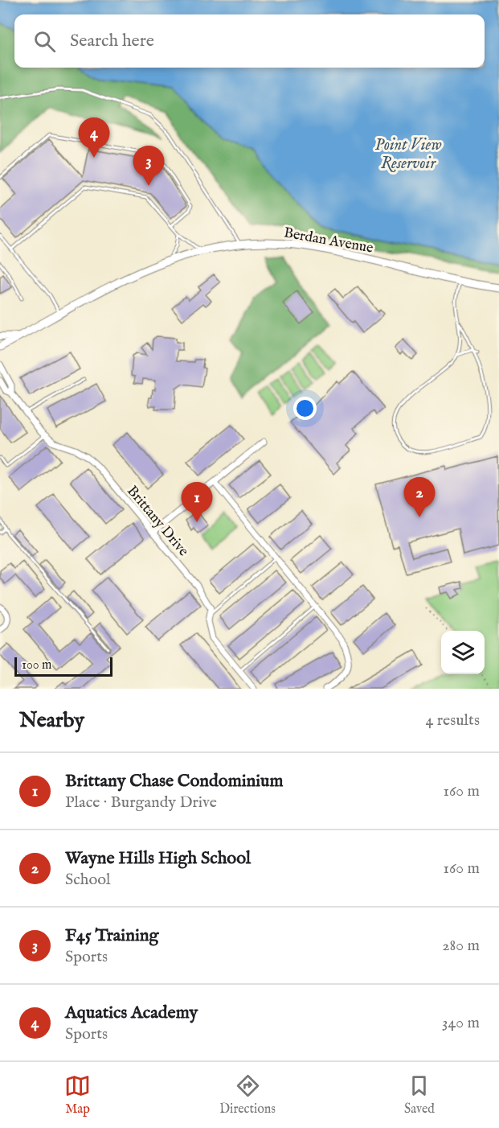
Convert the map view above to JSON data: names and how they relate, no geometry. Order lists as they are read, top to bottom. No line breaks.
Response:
{"streets":{"main road":["Berdan Avenue"],"street":["Brittany Drive"]},"water":["Point View Reservoir"],"scale_bar":"100 m","page":{"search":"Search here","pins":["4","3","2","1"],"scale":"100 m","heading":["Nearby","4 results"],"list":[{"mark":"1","name":"Brittany Chase Condominium","note":"Place · Burgandy Drive","value":"160 m"},{"mark":"2","name":"Wayne Hills High School","note":"School","value":"160 m"},{"mark":"3","name":"F45 Training","note":"Sports","value":"280 m"},{"mark":"4","name":"Aquatics Academy","note":"Sports","value":"340 m"}],"nav":["Map","Directions","Saved"]}}
